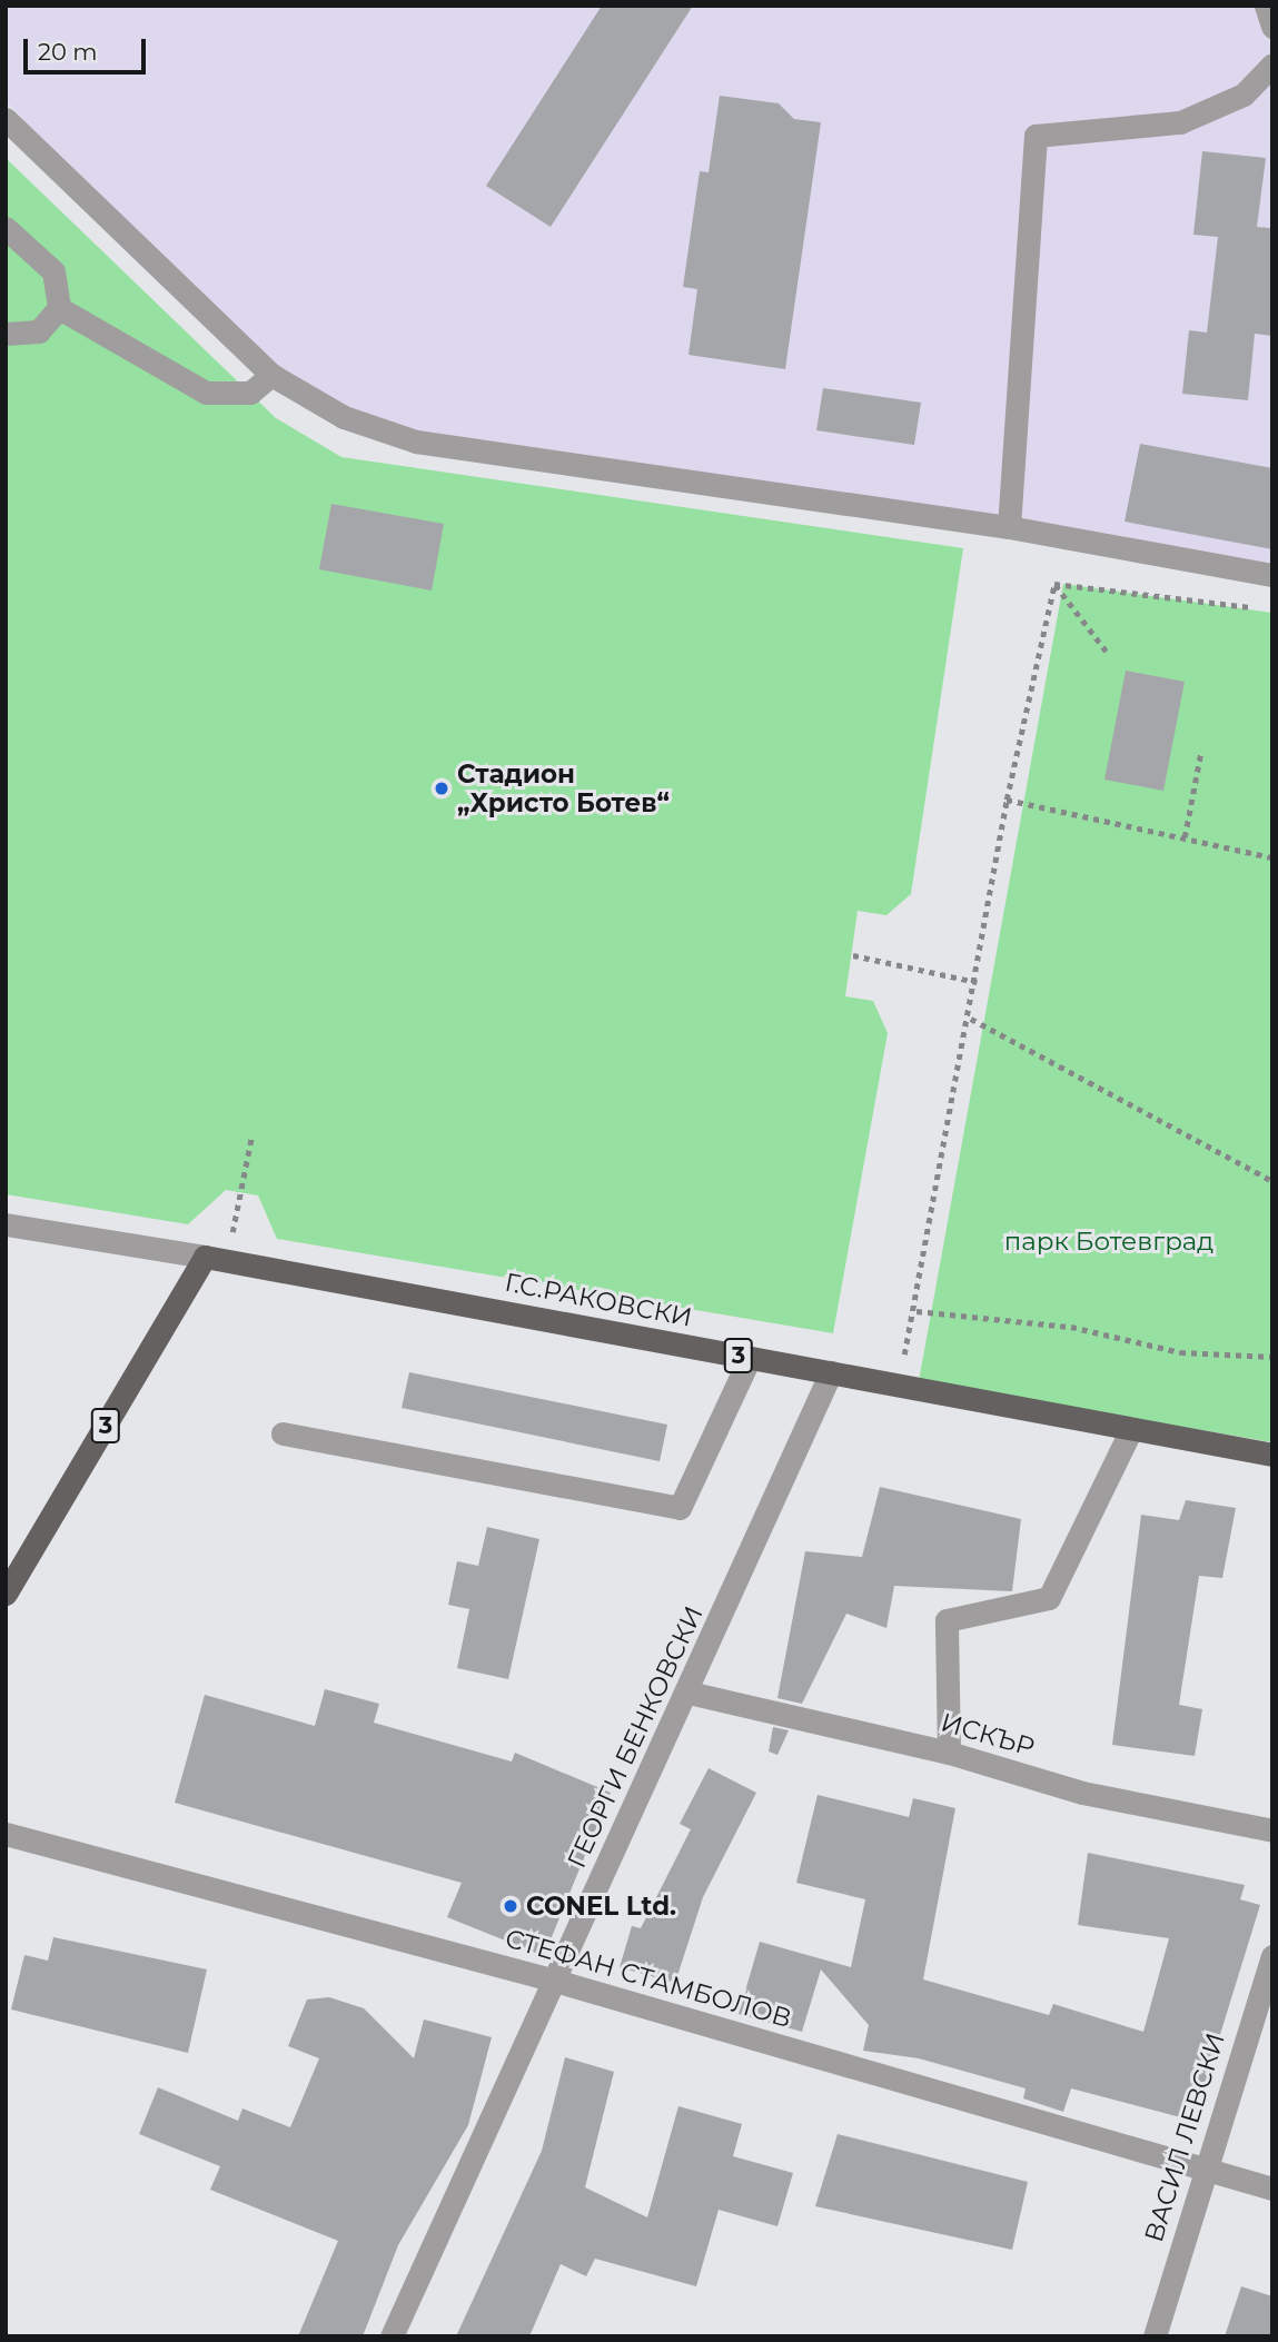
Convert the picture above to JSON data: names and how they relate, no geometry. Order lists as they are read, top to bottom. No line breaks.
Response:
{"streets":{"main road":["Г.С.РАКОВСКИ","3"],"street":["ИСКЪР","ГЕОРГИ БЕНКОВСКИ","СТЕФАН СТАМБОЛОВ","ВАСИЛ ЛЕВСКИ"]},"crossings":[["Г.С.РАКОВСКИ","3"],["Г.С.РАКОВСКИ","ГЕОРГИ БЕНКОВСКИ"],["ИСКЪР","ГЕОРГИ БЕНКОВСКИ"],["ГЕОРГИ БЕНКОВСКИ","СТЕФАН СТАМБОЛОВ"],["СТЕФАН СТАМБОЛОВ","ВАСИЛ ЛЕВСКИ"]],"parks":["парк Ботевград"],"places":["Стадион „Христо Ботев“","CONEL Ltd."],"scale_bar":"20 m"}
